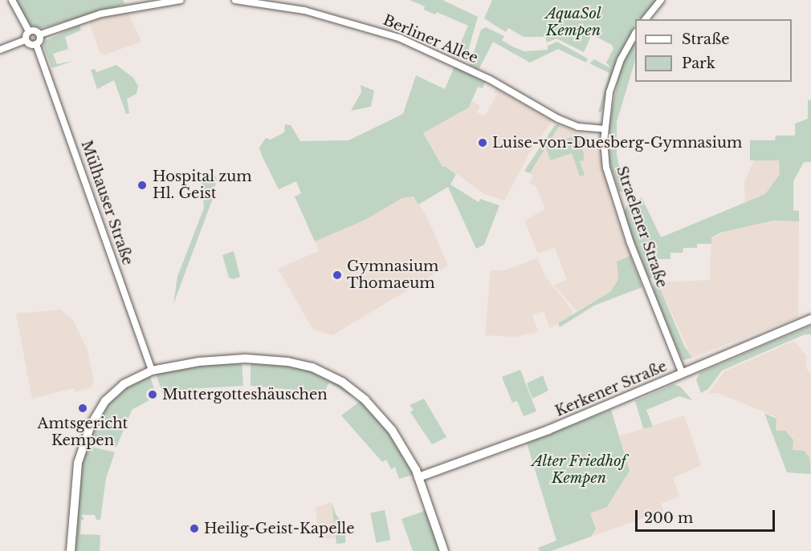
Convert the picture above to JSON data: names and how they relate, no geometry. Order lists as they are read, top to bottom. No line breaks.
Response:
{"streets":{"main road":["Kerkener Straße"],"street":["Berliner Allee","Mülhauser Straße","Straelener Straße"]},"crossings":[["Berliner Allee","Straelener Straße"],["Straelener Straße","Kerkener Straße"]],"parks":["AquaSol Kempen","Alter Friedhof Kempen"],"places":["Luise-von-Duesberg-Gymnasium","Hospital zum Hl. Geist","Gymnasium Thomaeum","Muttergotteshäuschen","Amtsgericht Kempen","Heilig-Geist-Kapelle"],"legend":["Straße","Park"],"scale_bar":"200 m"}
